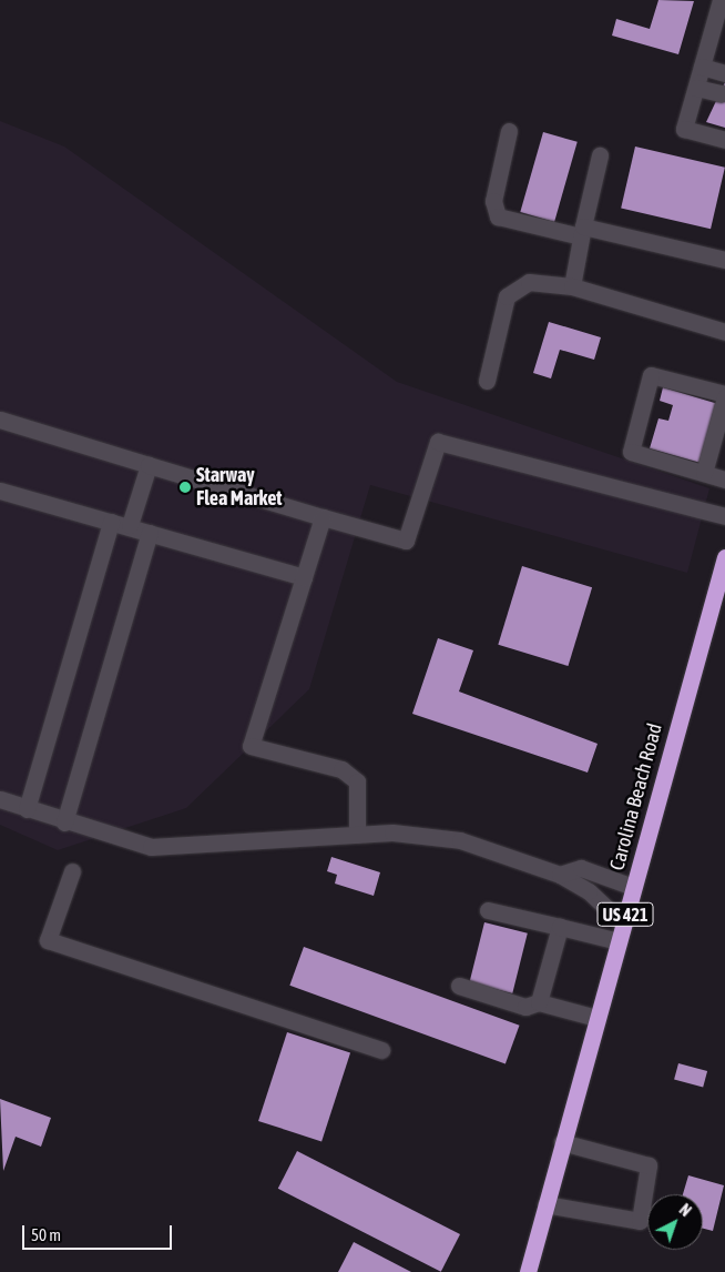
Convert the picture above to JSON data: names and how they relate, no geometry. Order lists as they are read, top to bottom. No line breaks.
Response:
{"streets":{"highway":["Carolina Beach Road","US 421"]},"places":["Starway Flea Market"],"scale_bar":"50 m","north":"top right"}
